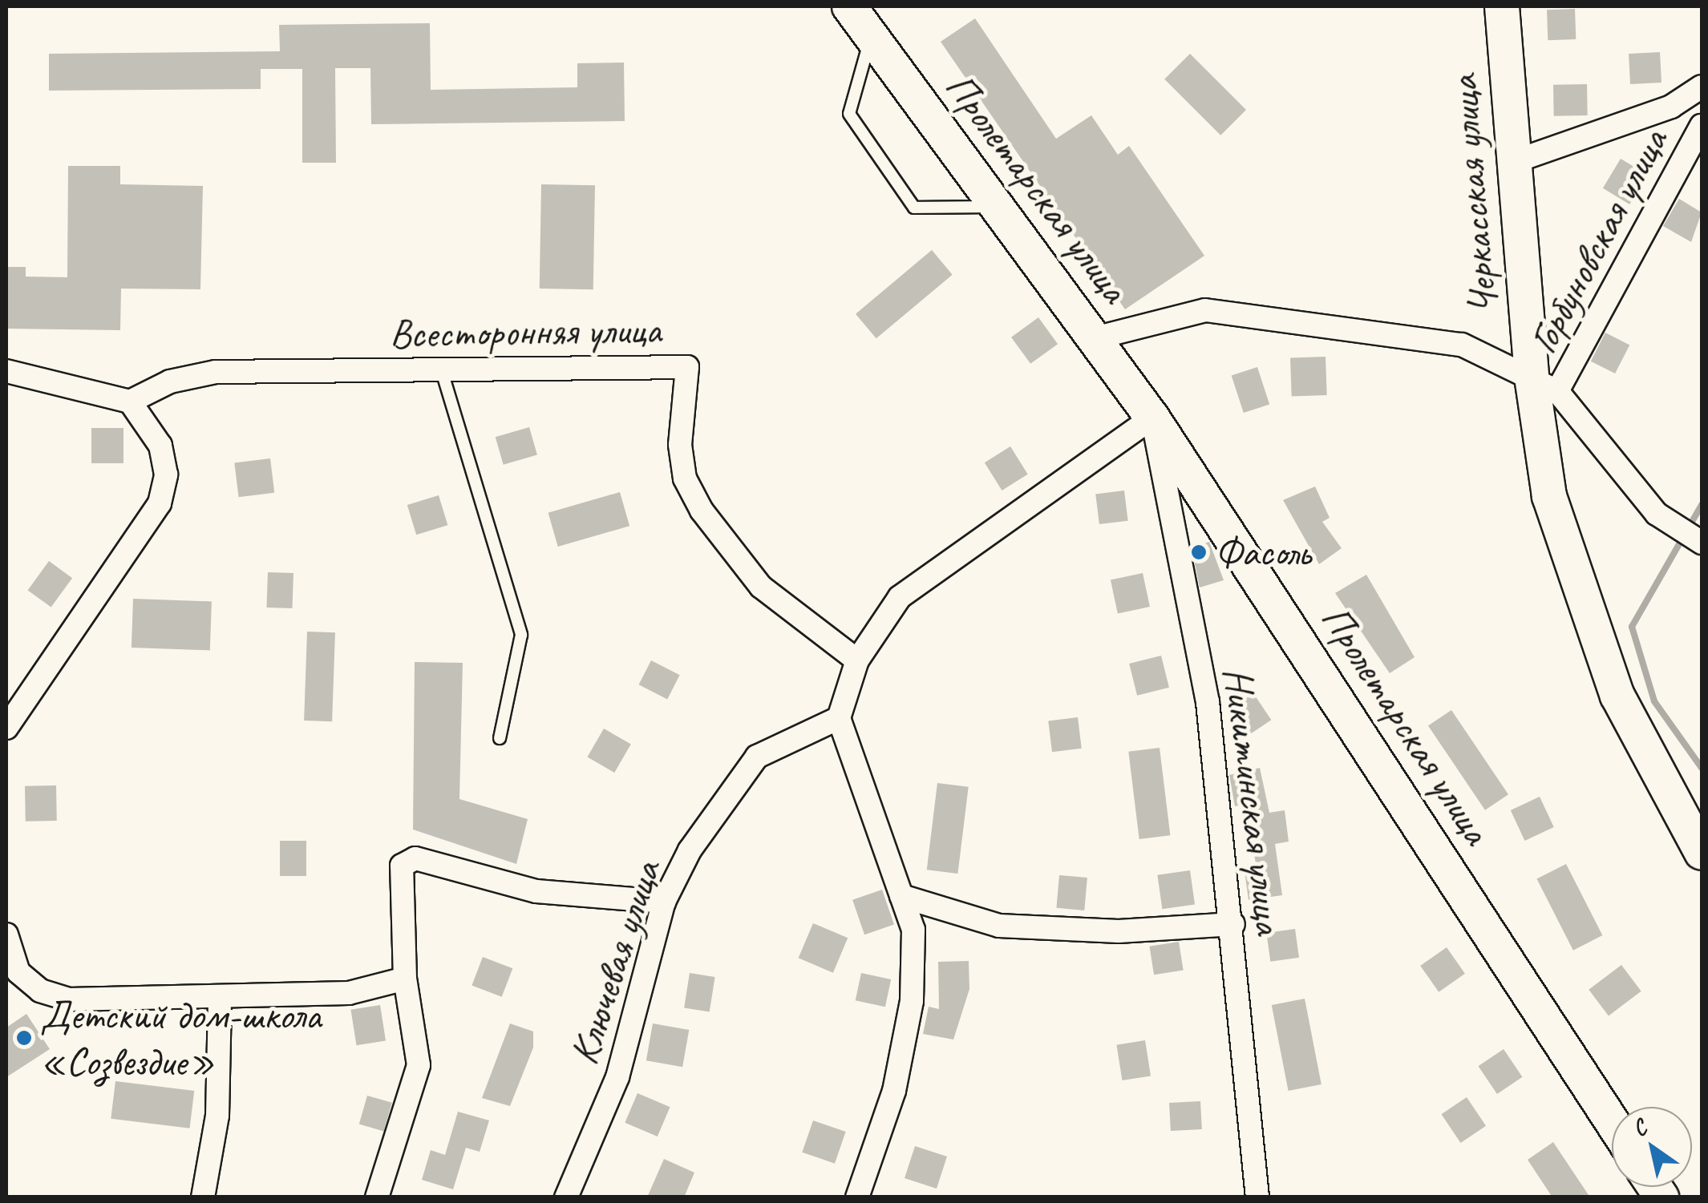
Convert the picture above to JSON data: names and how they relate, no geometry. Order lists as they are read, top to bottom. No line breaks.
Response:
{"streets":{"main road":["Пролетарская улица","Черкасская улица"],"street":["Горбуновская улица","Всесторонняя улица","Никитинская улица","Ключевая улица"]},"crossings":[["Пролетарская улица","Никитинская улица"],["Черкасская улица","Горбуновская улица"]],"places":["Фасоль","Детский дом-школа «Созвездие»"],"north":"top left"}
